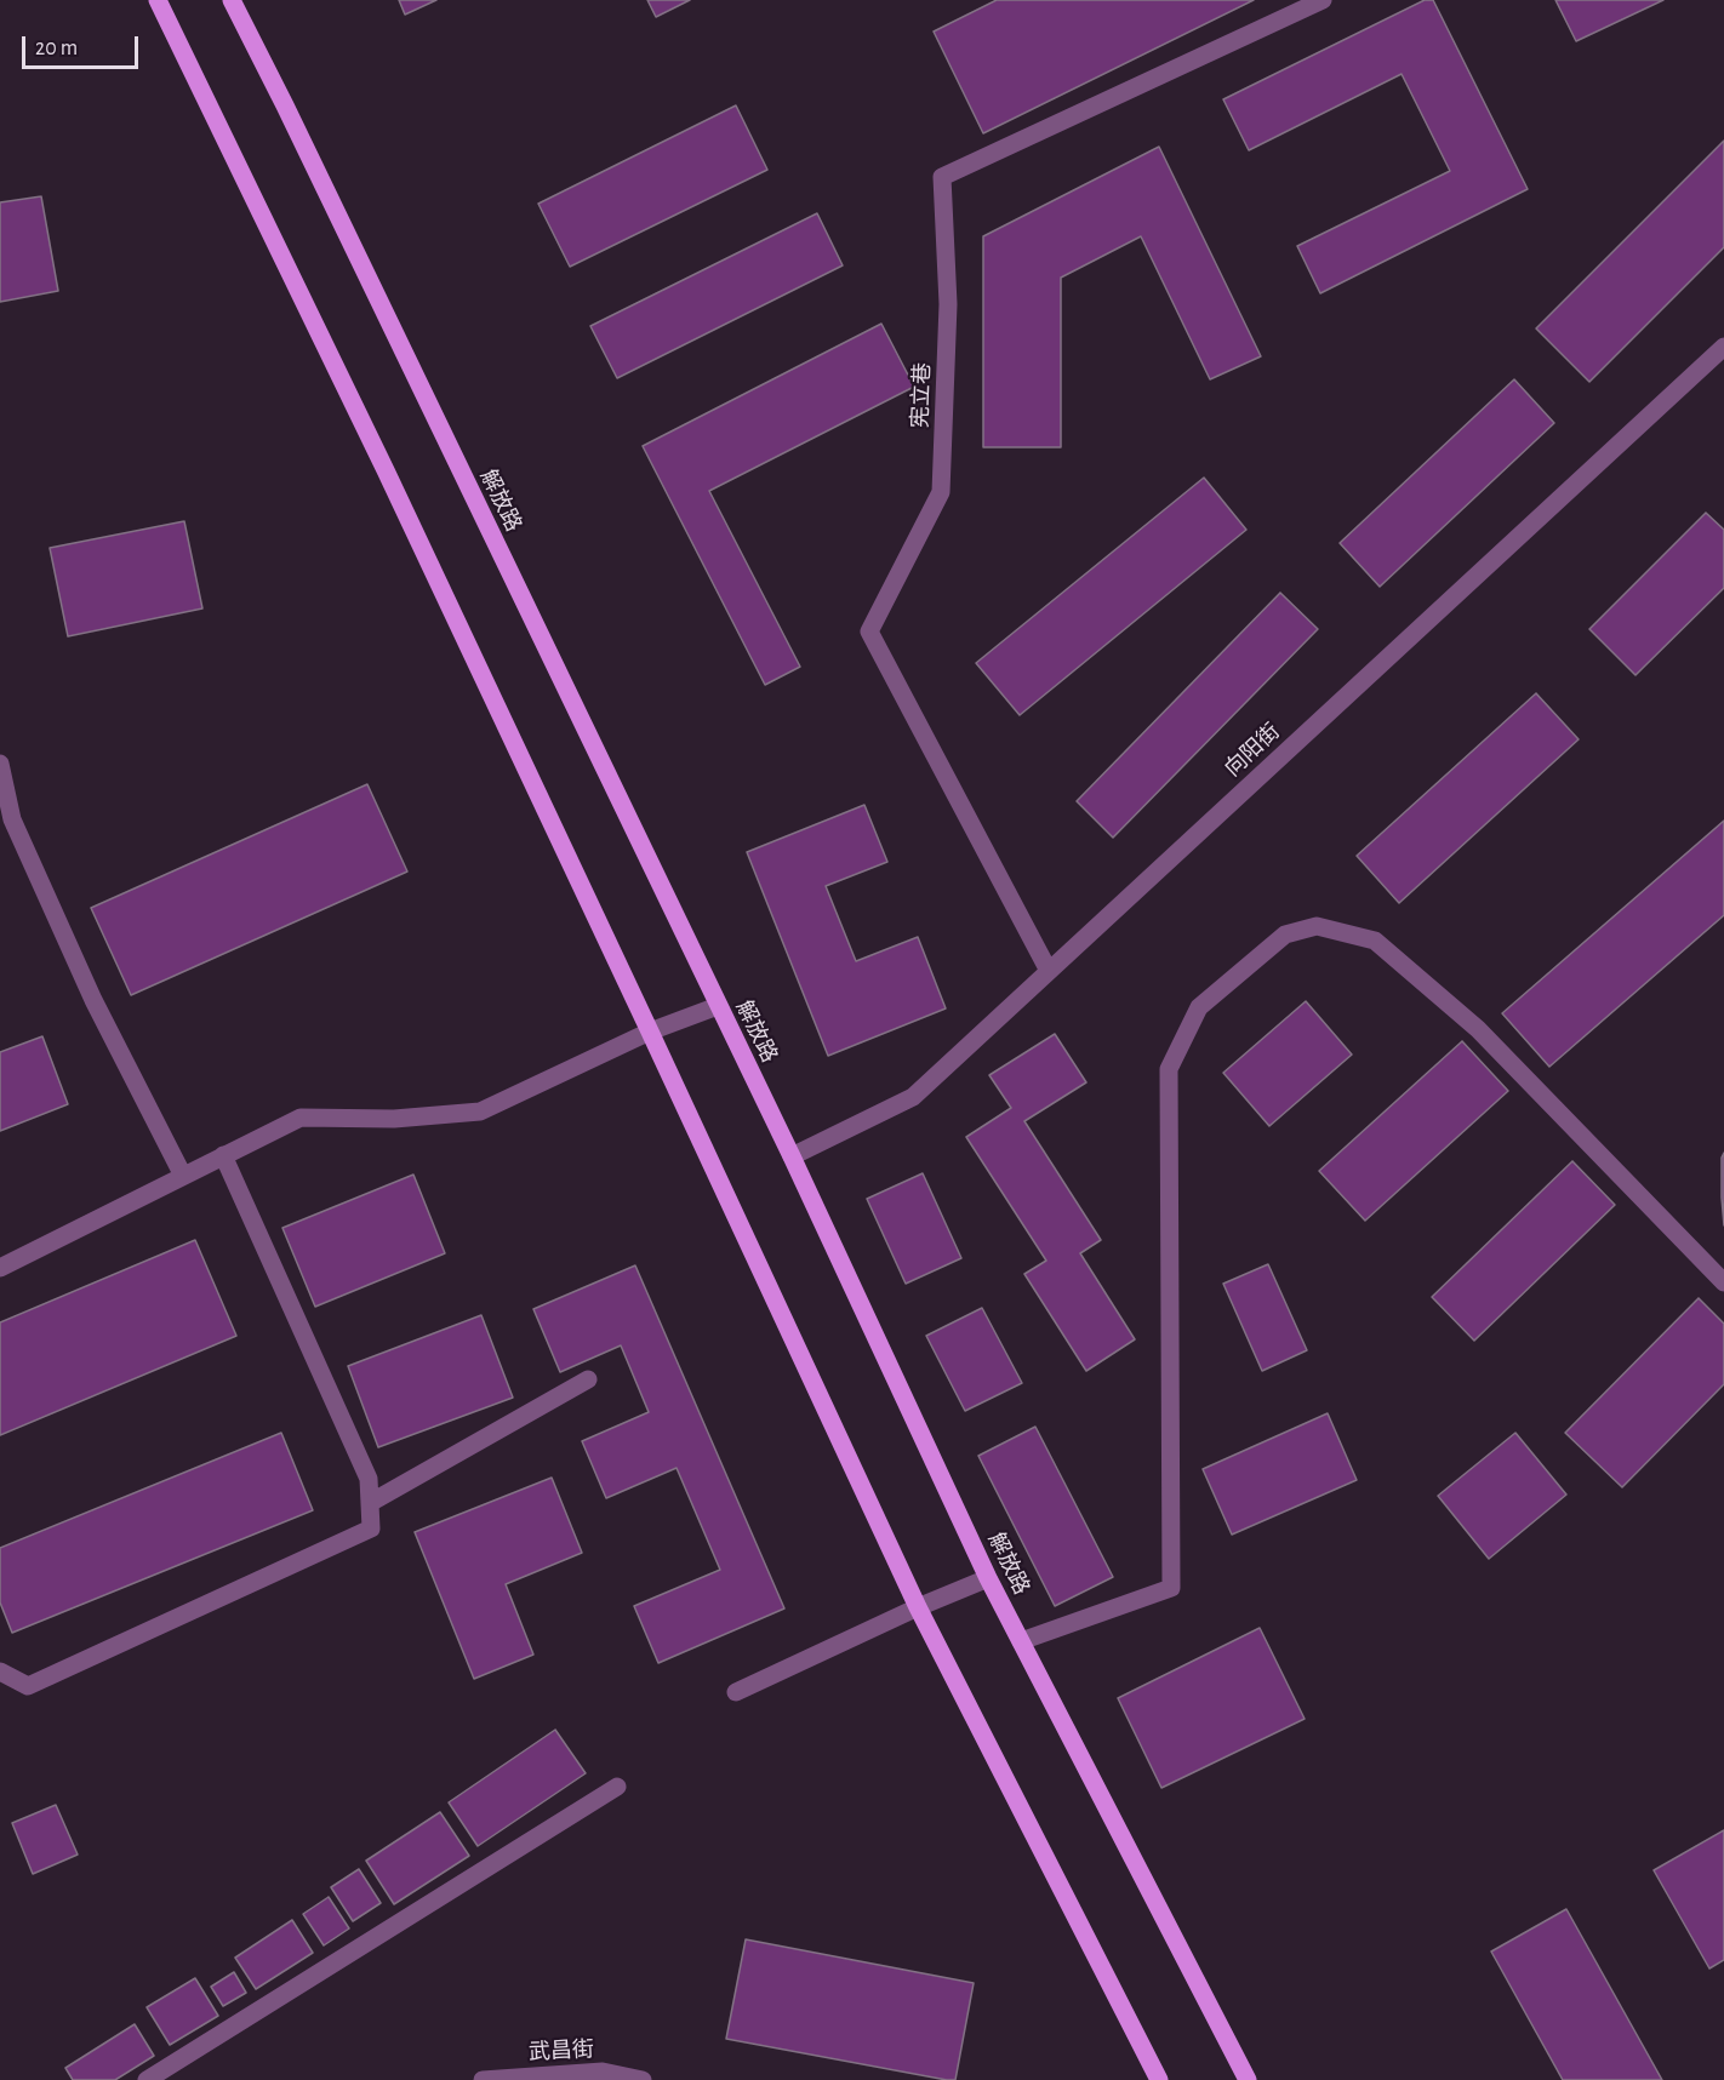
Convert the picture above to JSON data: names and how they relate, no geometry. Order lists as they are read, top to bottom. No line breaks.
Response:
{"streets":{"main road":["解放路"],"street":["宪立巷","向阳街","武昌街"]},"crossings":[["宪立巷","向阳街"],["解放路","向阳街"]],"scale_bar":"20 m"}
